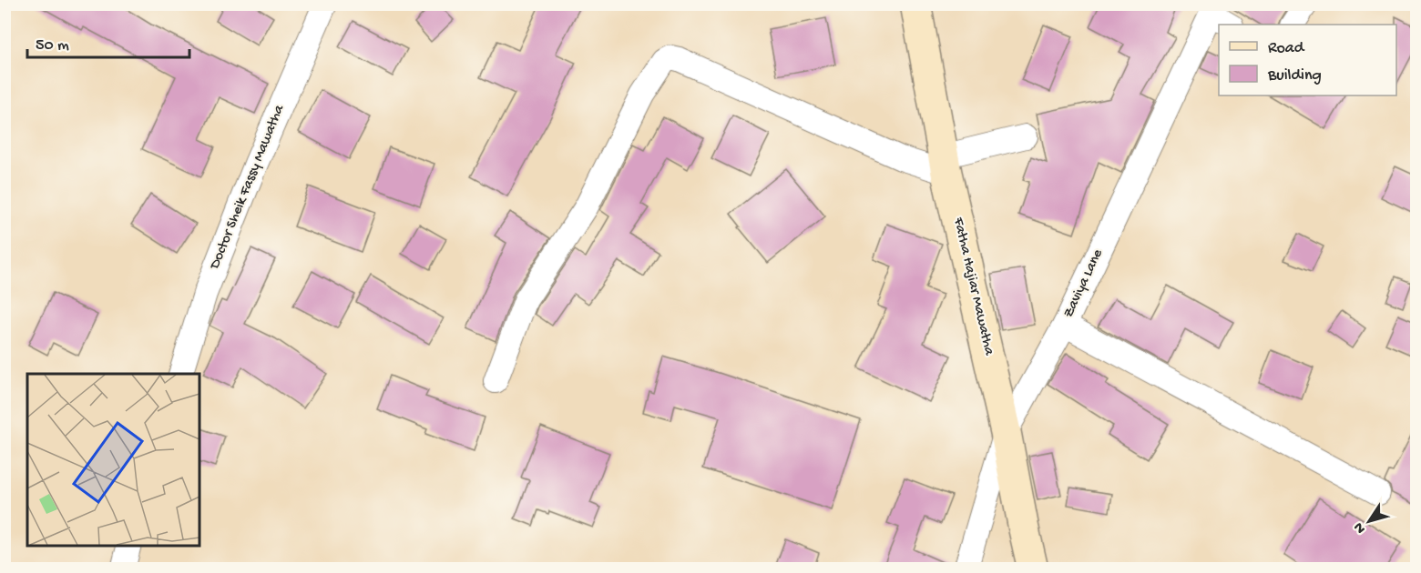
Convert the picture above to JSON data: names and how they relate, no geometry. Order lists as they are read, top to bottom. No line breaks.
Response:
{"streets":{"street":["Doctor Sheik Fassy Mawatha","Zaviya Lane","Fatha Hajiar Mawatha"]},"crossings":[["Zaviya Lane","Fatha Hajiar Mawatha"]],"legend":["Road","Building"],"scale_bar":"50 m","north":"bottom left"}
